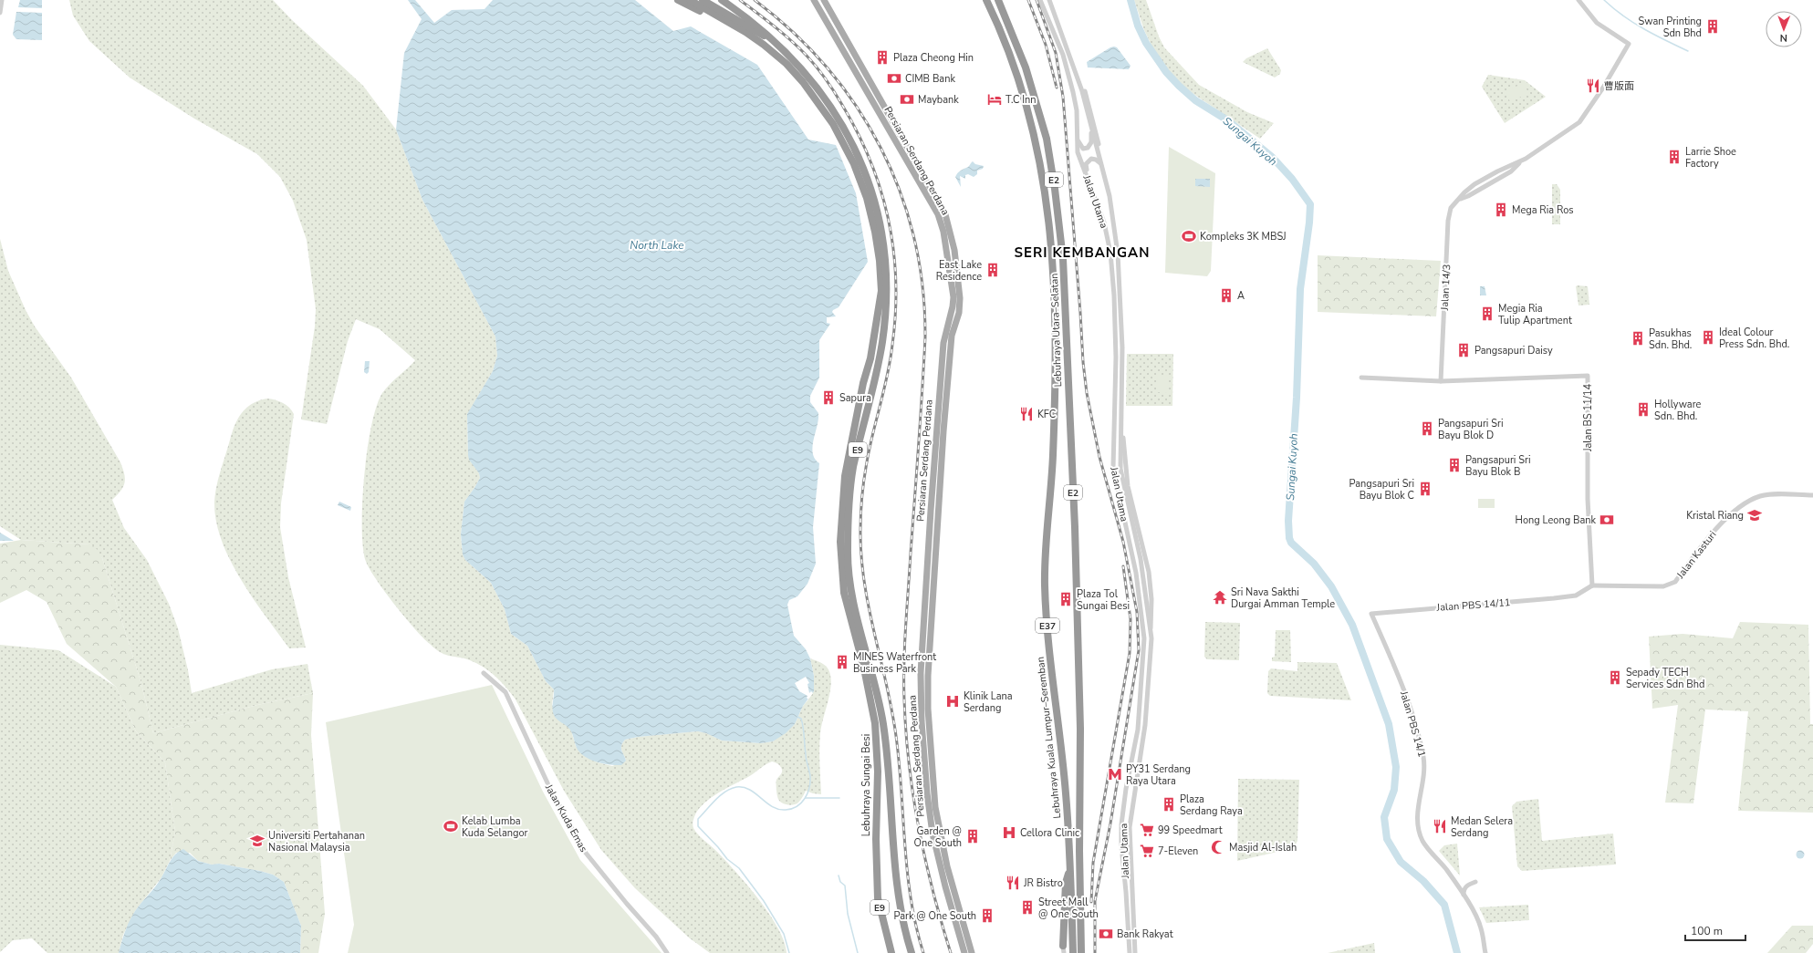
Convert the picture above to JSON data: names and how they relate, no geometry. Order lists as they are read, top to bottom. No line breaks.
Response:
{"streets":{"highway":["E2","Lebuhraya Utara–Selatan","E9","E37","Lebuhraya Kuala Lumpur–Seremban","Lebuhraya Sungai Besi"],"main road":["Persiaran Serdang Perdana"],"street":["Jalan Utama","Jalan 14/3","Jalan BS 11/14","Jalan Kasturi","Jalan PBS 14/11","Jalan PBS 14/1","Jalan Kuda Emas"]},"crossings":[["Jalan 14/3","Jalan BS 11/14"],["Lebuhraya Utara–Selatan","Lebuhraya Kuala Lumpur–Seremban"],["Jalan BS 11/14","Jalan Kasturi"],["Jalan BS 11/14","Jalan PBS 14/11"],["Jalan Kasturi","Jalan PBS 14/11"],["Jalan PBS 14/11","Jalan PBS 14/1"]],"districts":["SERI KEMBANGAN"],"water":["Sungai Kuyoh","North Lake"],"places":{"building":["Swan Printing Sdn Bhd","Plaza Cheong Hin","Larrie Shoe Factory","Mega Ria Ros","East Lake Residence","A","Megia Ria Tulip Apartment","Ideal Colour Press Sdn. Bhd.","Pasukhas Sdn. Bhd.","Pangsapuri Daisy","Sapura","Hollyware Sdn. Bhd.","Pangsapuri Sri Bayu Blok D","Pangsapuri Sri Bayu Blok B","Pangsapuri Sri Bayu Blok C","Plaza Tol Sungai Besi","MINES Waterfront Business Park","Sepady TECH Services Sdn Bhd","Plaza Serdang Raya","Garden @ One South","Street Mall @ One South","Park @ One South"],"bank":["CIMB Bank","Maybank","Hong Leong Bank","Bank Rakyat"],"restaurant":["曹版面","KFC","Medan Selera Serdang","JR Bistro"],"hotel":["T.C Inn"],"sports":["Kompleks 3K MBSJ","Kelab Lumba Kuda Selangor"],"school or university":["Kristal Riang","Universiti Pertahanan Nasional Malaysia"],"temple":["Sri Nava Sakthi Durgai Amman Temple"],"hospital":["Klinik Lana Serdang","Cellora Clinic"],"metro station":["PY31 Serdang Raya Utara"],"supermarket":["99 Speedmart","7-Eleven"],"mosque":["Masjid Al-Islah"]},"scale_bar":"100 m","north":"bottom"}
